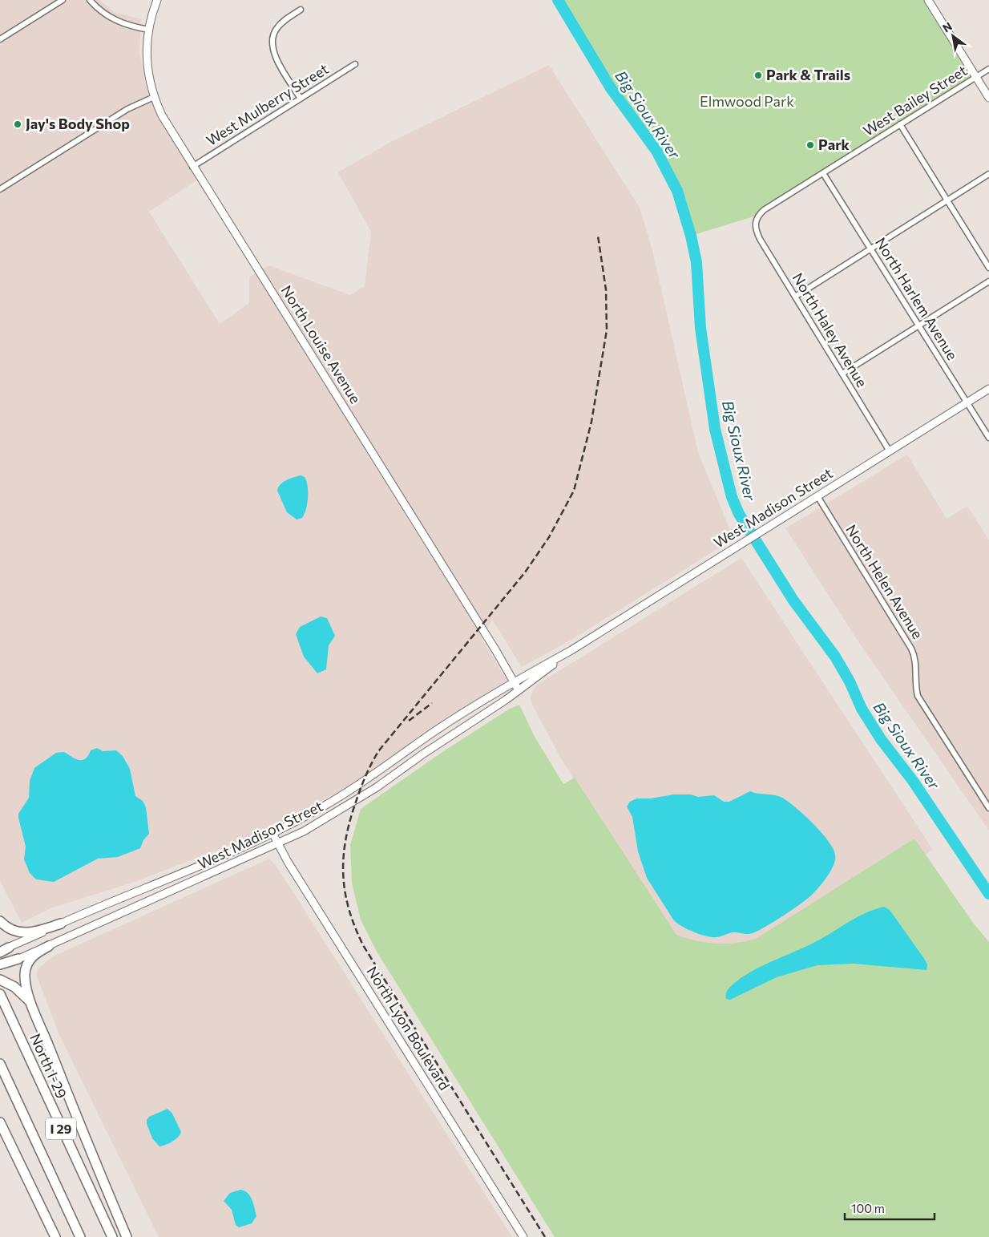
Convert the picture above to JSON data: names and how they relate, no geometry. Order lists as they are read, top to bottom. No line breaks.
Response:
{"streets":{"highway":["North I-29","I 29"],"main road":["North Louise Avenue","West Madison Street","North Lyon Boulevard"],"street":["West Bailey Street","West Mulberry Street","North Harlem Avenue","North Haley Avenue","North Helen Avenue"]},"crossings":[["West Bailey Street","North Harlem Avenue"],["West Bailey Street","North Haley Avenue"],["West Mulberry Street","North Louise Avenue"],["North Harlem Avenue","West Madison Street"],["North Haley Avenue","West Madison Street"],["North Louise Avenue","West Madison Street"],["West Madison Street","North Helen Avenue"],["West Madison Street","North Lyon Boulevard"]],"water":["Big Sioux River"],"parks":["Elmwood Park"],"places":["Park & Trails","Jay's Body Shop","Park"],"scale_bar":"100 m","north":"top left"}
